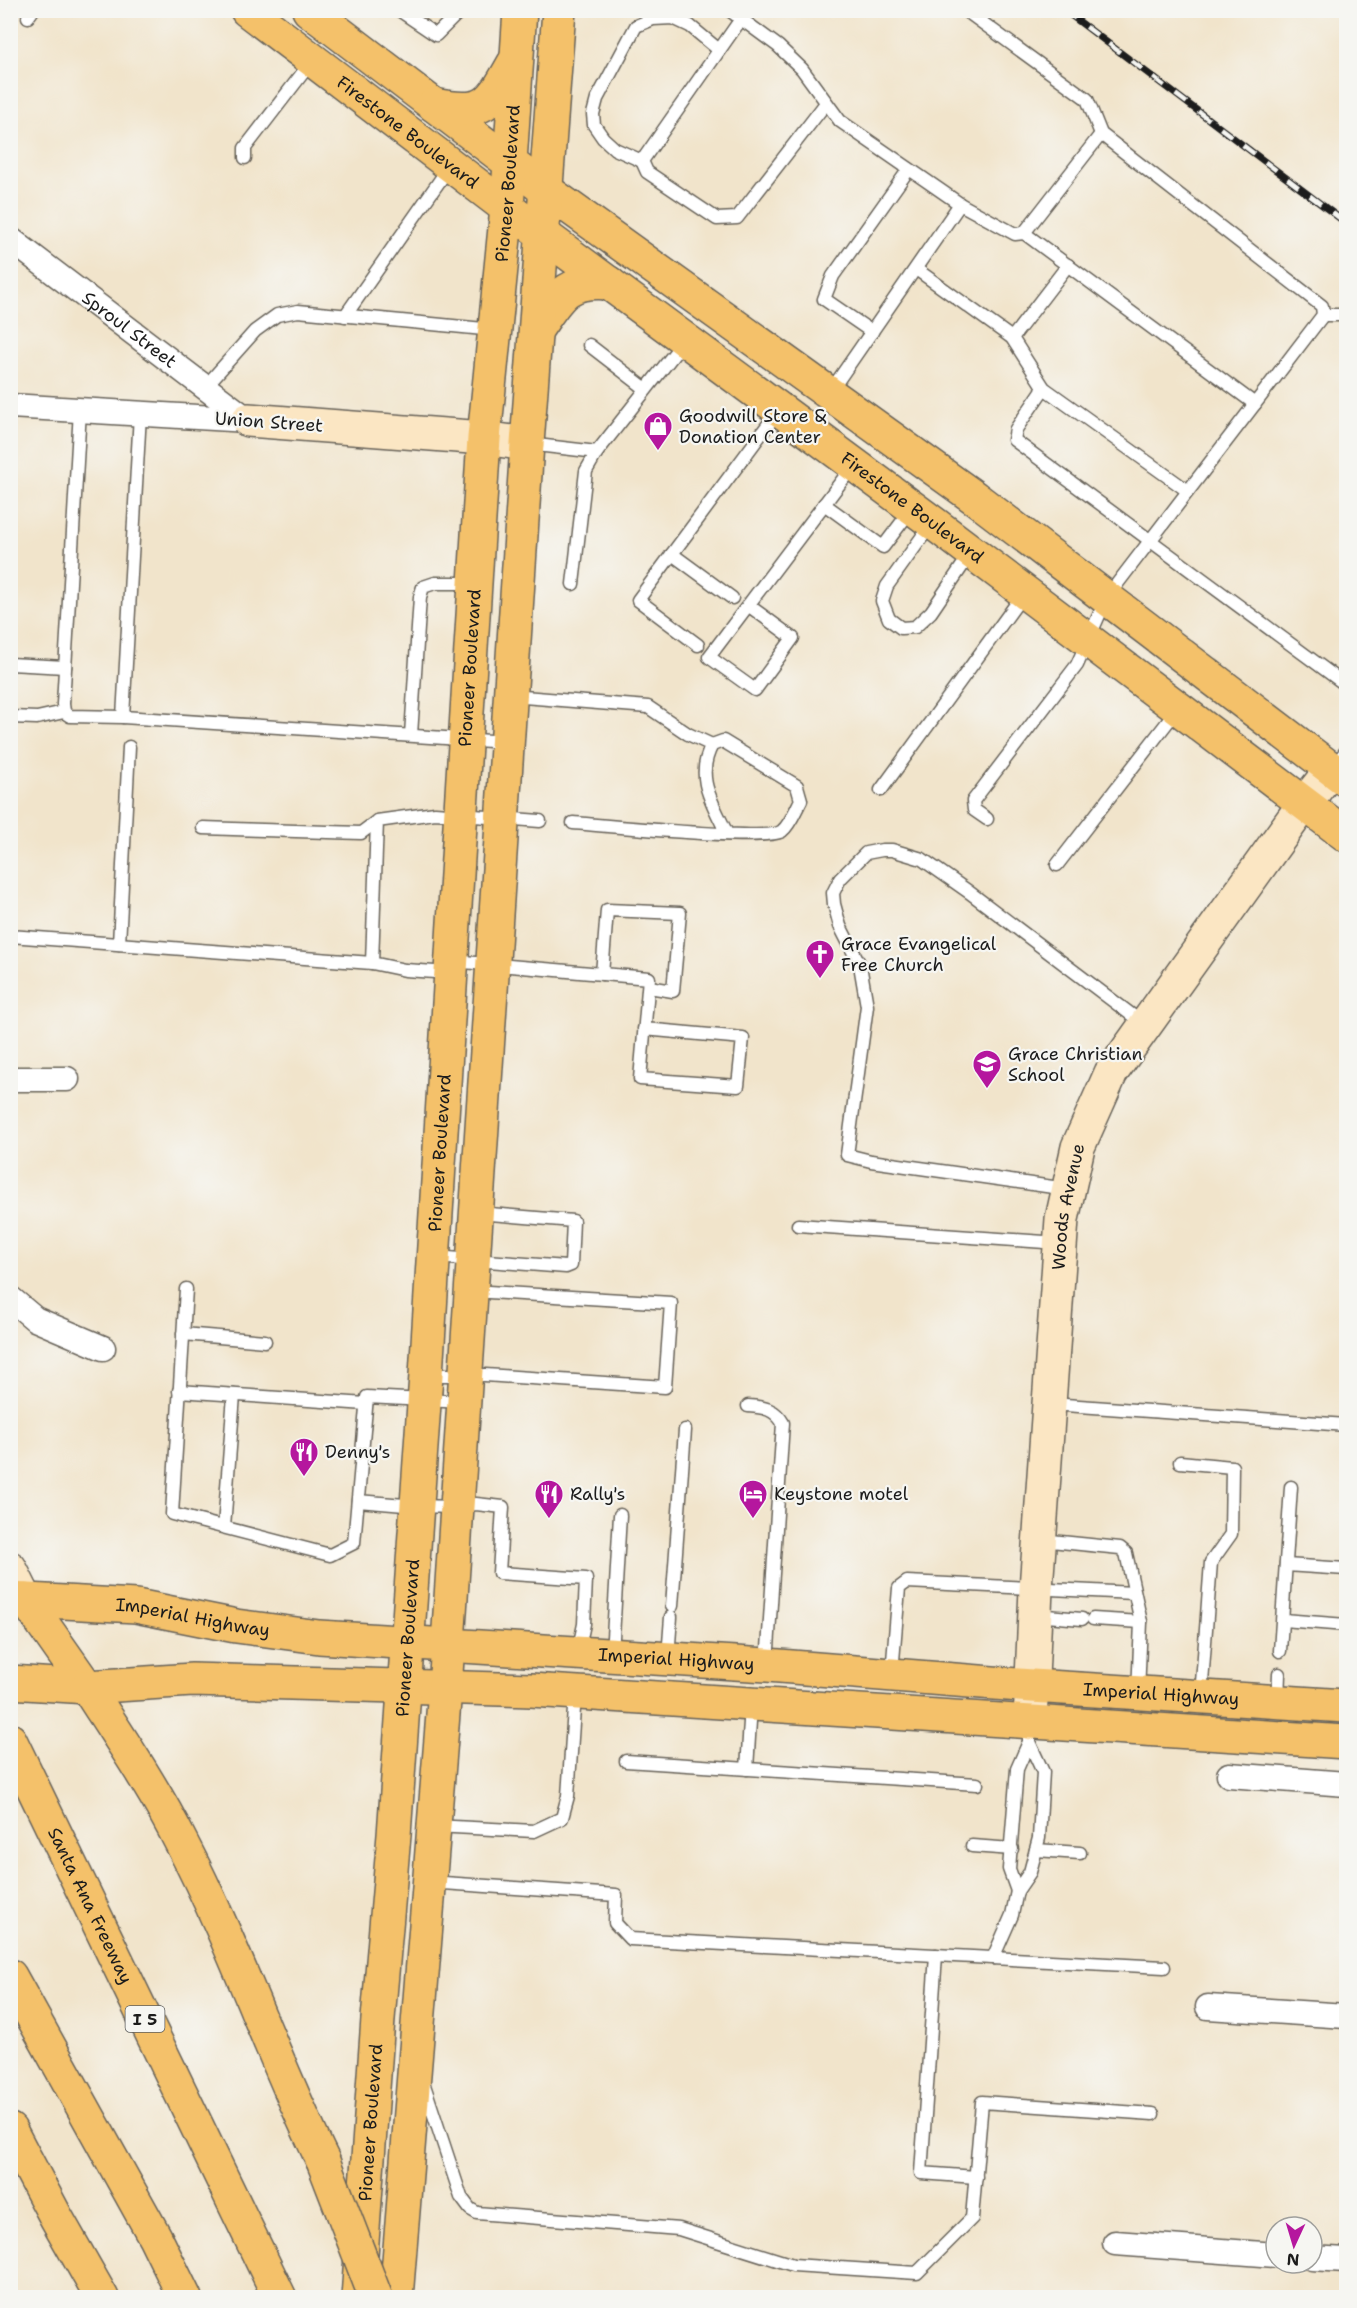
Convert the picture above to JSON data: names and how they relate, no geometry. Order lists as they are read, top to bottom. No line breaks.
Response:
{"streets":{"main road":["Firestone Boulevard","Pioneer Boulevard","Imperial Highway","Santa Ana Freeway","I 5"],"street":["Sproul Street","Union Street","Woods Avenue"]},"crossings":[["Firestone Boulevard","Pioneer Boulevard"],["Firestone Boulevard","Woods Avenue"],["Pioneer Boulevard","Union Street"],["Pioneer Boulevard","Imperial Highway"],["Sproul Street","Union Street"],["Woods Avenue","Imperial Highway"]],"places":{"shop":["Goodwill Store & Donation Center"],"church":["Grace Evangelical Free Church"],"school or university":["Grace Christian School"],"restaurant":["Denny's","Rally's"],"hotel":["Keystone motel"]},"north":"bottom"}
